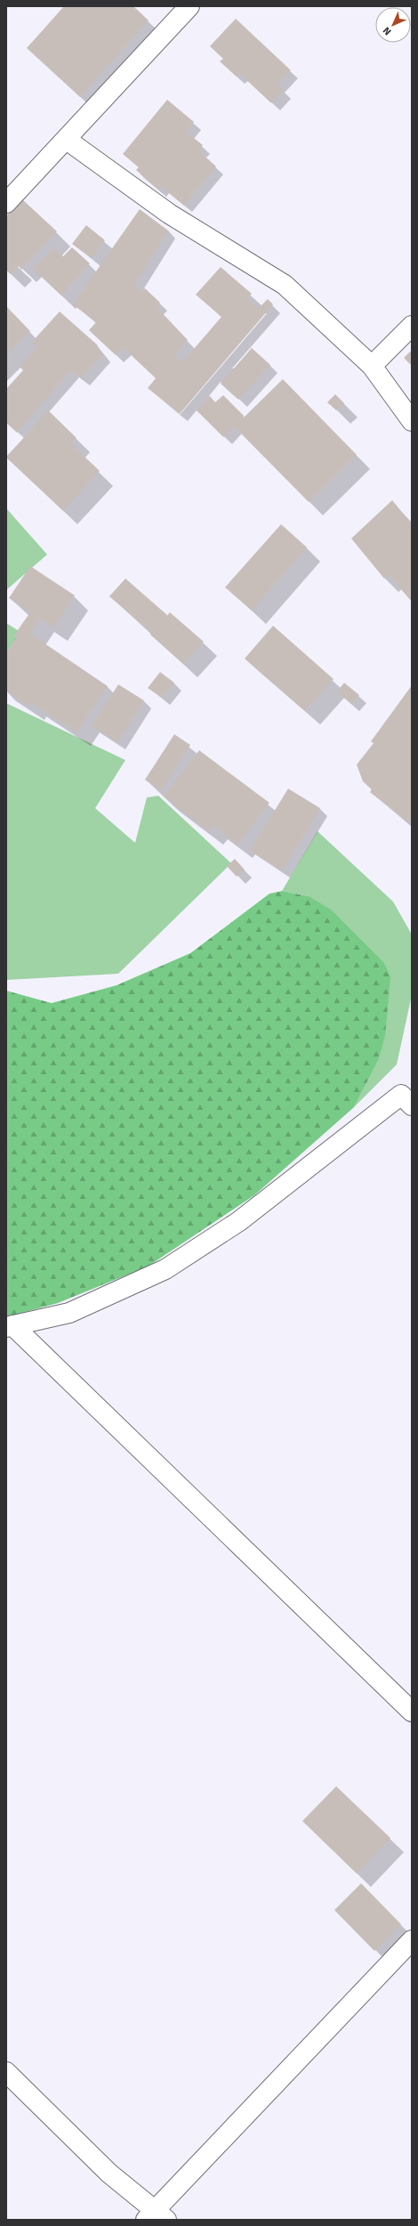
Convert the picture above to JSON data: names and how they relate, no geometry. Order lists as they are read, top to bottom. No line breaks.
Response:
{"north":"bottom left"}
